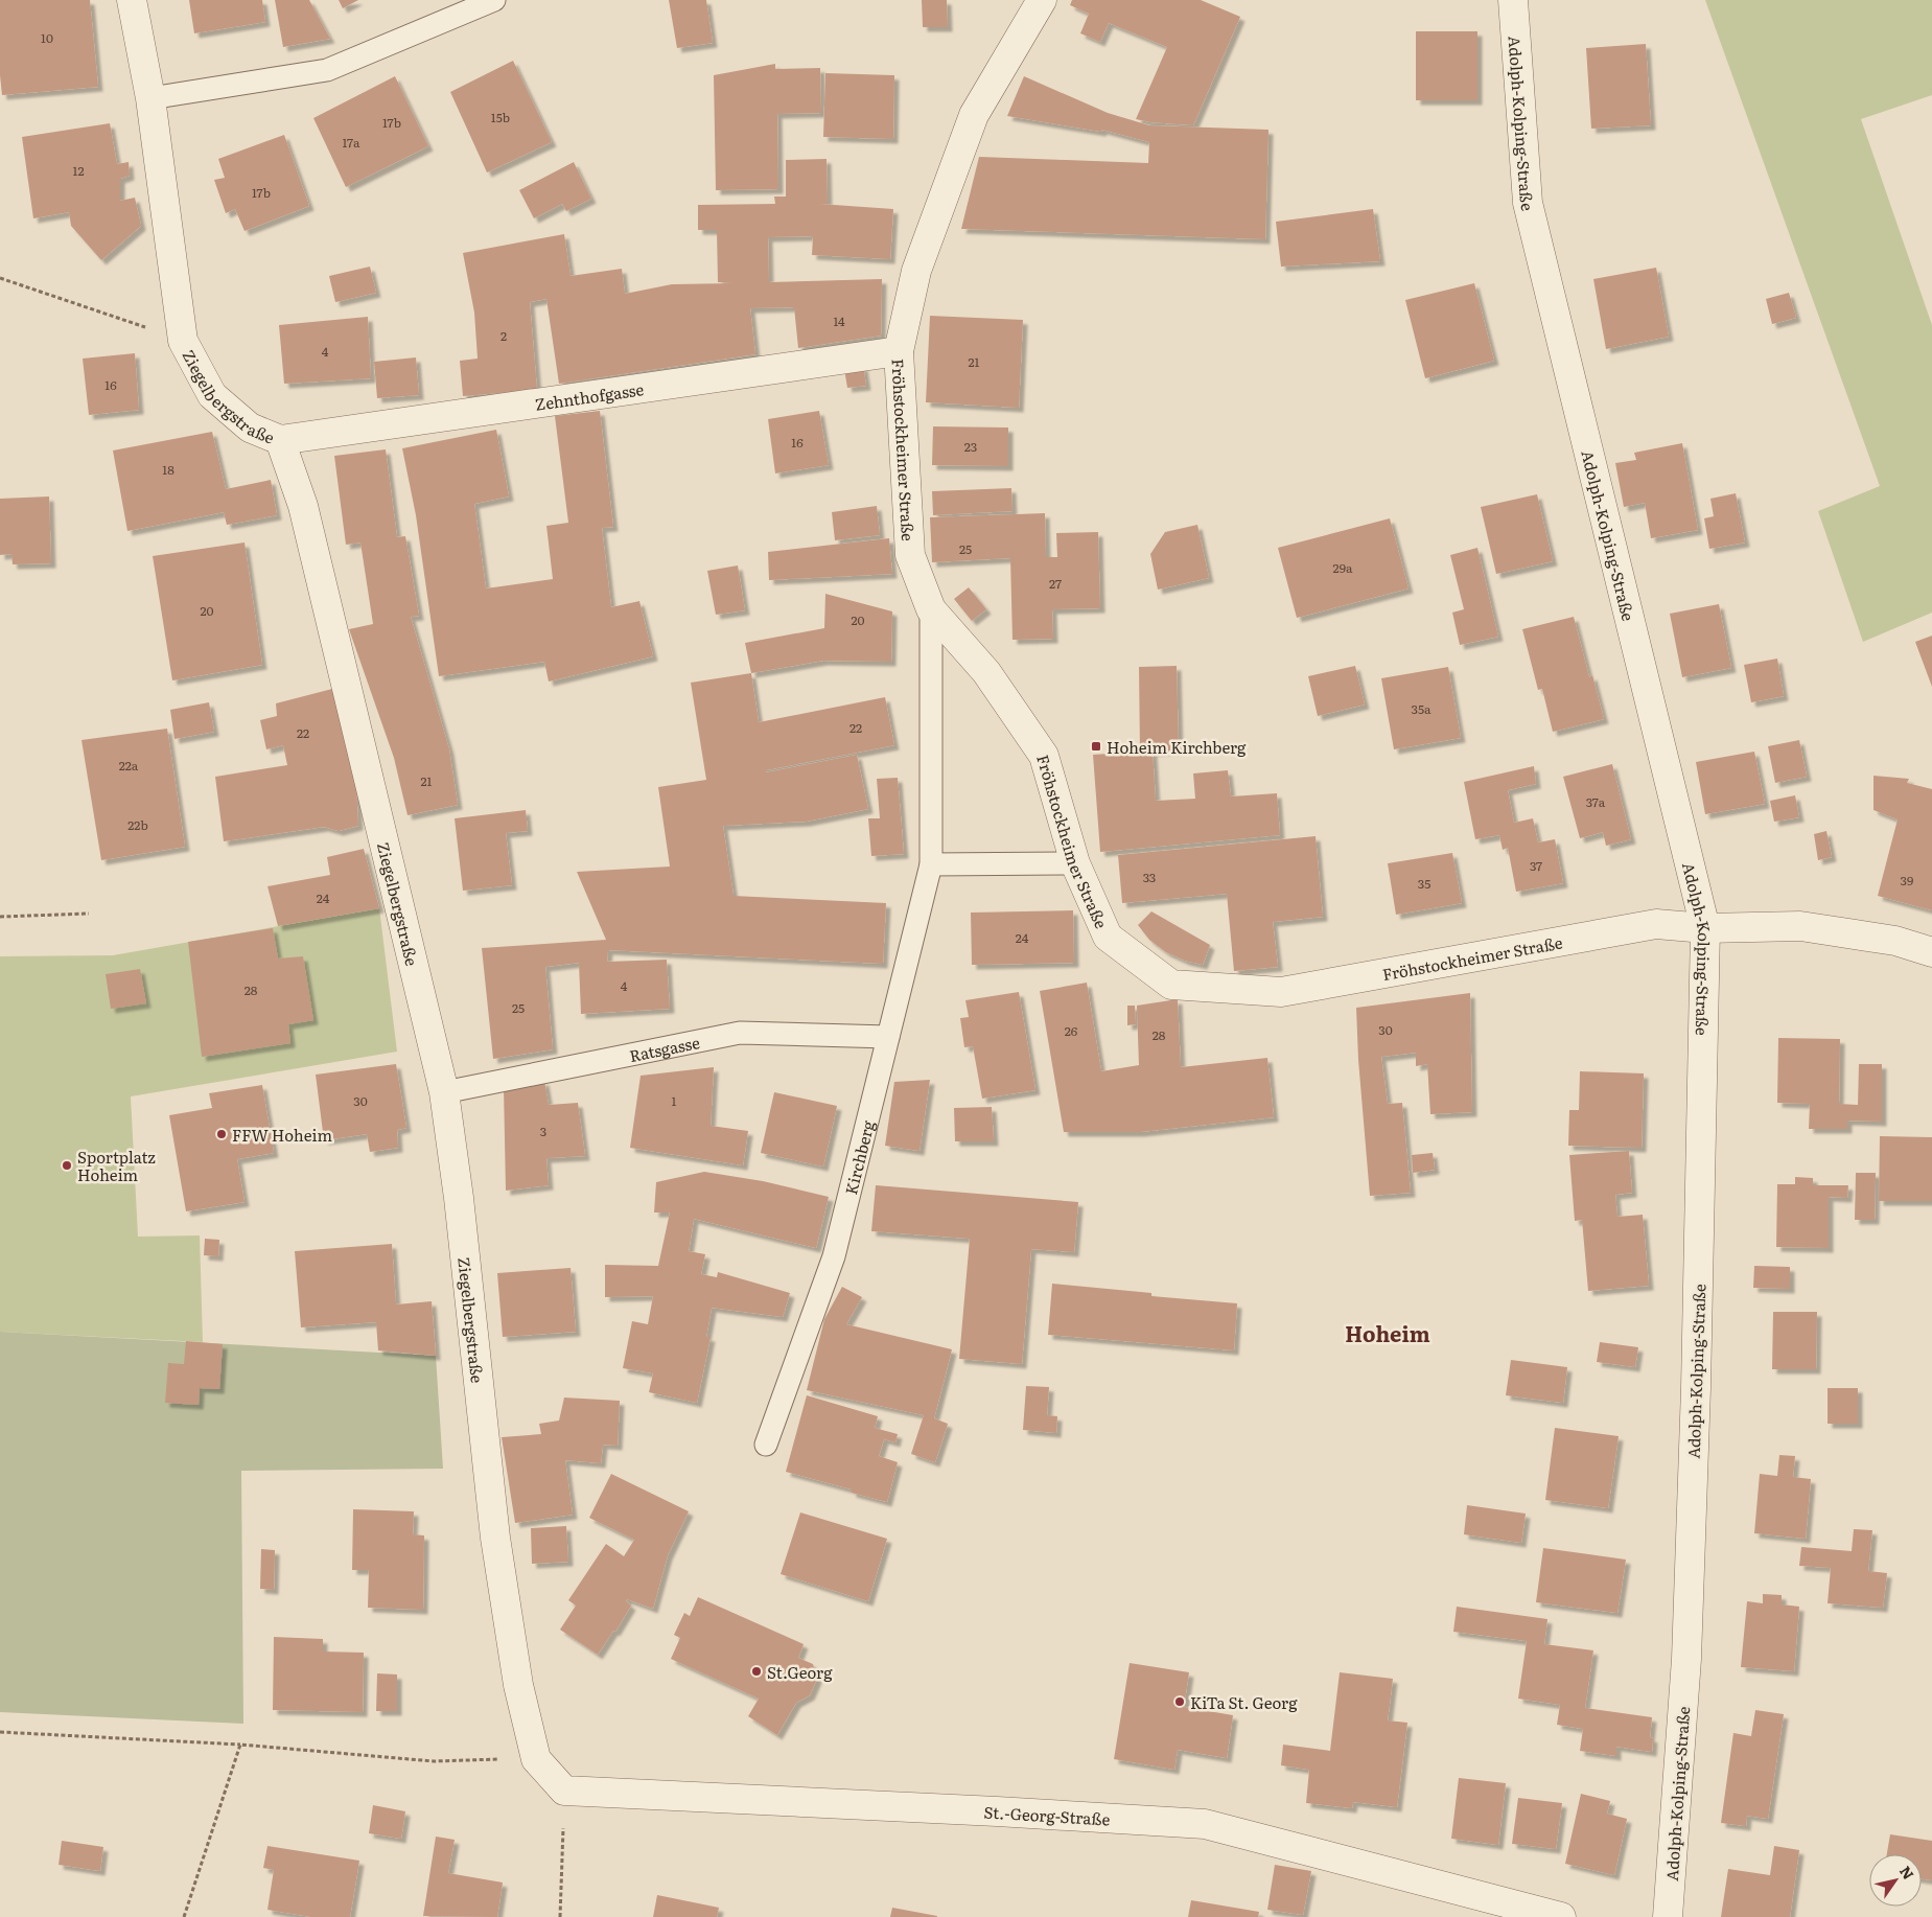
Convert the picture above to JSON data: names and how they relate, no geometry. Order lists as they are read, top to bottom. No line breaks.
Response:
{"streets":{"street":["Adolph-Kolping-Straße","Ziegelbergstraße","Zehnthofgasse","Fröhstockheimer Straße","St.-Georg-Straße"],"lane":["Ratsgasse","Kirchberg"]},"crossings":[["Adolph-Kolping-Straße","Fröhstockheimer Straße"],["Ziegelbergstraße","Zehnthofgasse"],["Ziegelbergstraße","Ratsgasse"],["Zehnthofgasse","Fröhstockheimer Straße"],["Fröhstockheimer Straße","Kirchberg"],["Ratsgasse","Kirchberg"]],"districts":["Hoheim"],"places":{"transit":["Hoheim Kirchberg"],"other":["FFW Hoheim","Sportplatz Hoheim","St.Georg","KiTa St. Georg"]},"house_numbers":["10","15b","17b","17a","12","17b","14","2","4","21","16","16","23","18","25","29a","27","20","20","35a","22","22","22a","21","37a","22b","37","33","39","35","24","24","4","28","25","30","26","28","30","1","3"],"north":"top right"}
